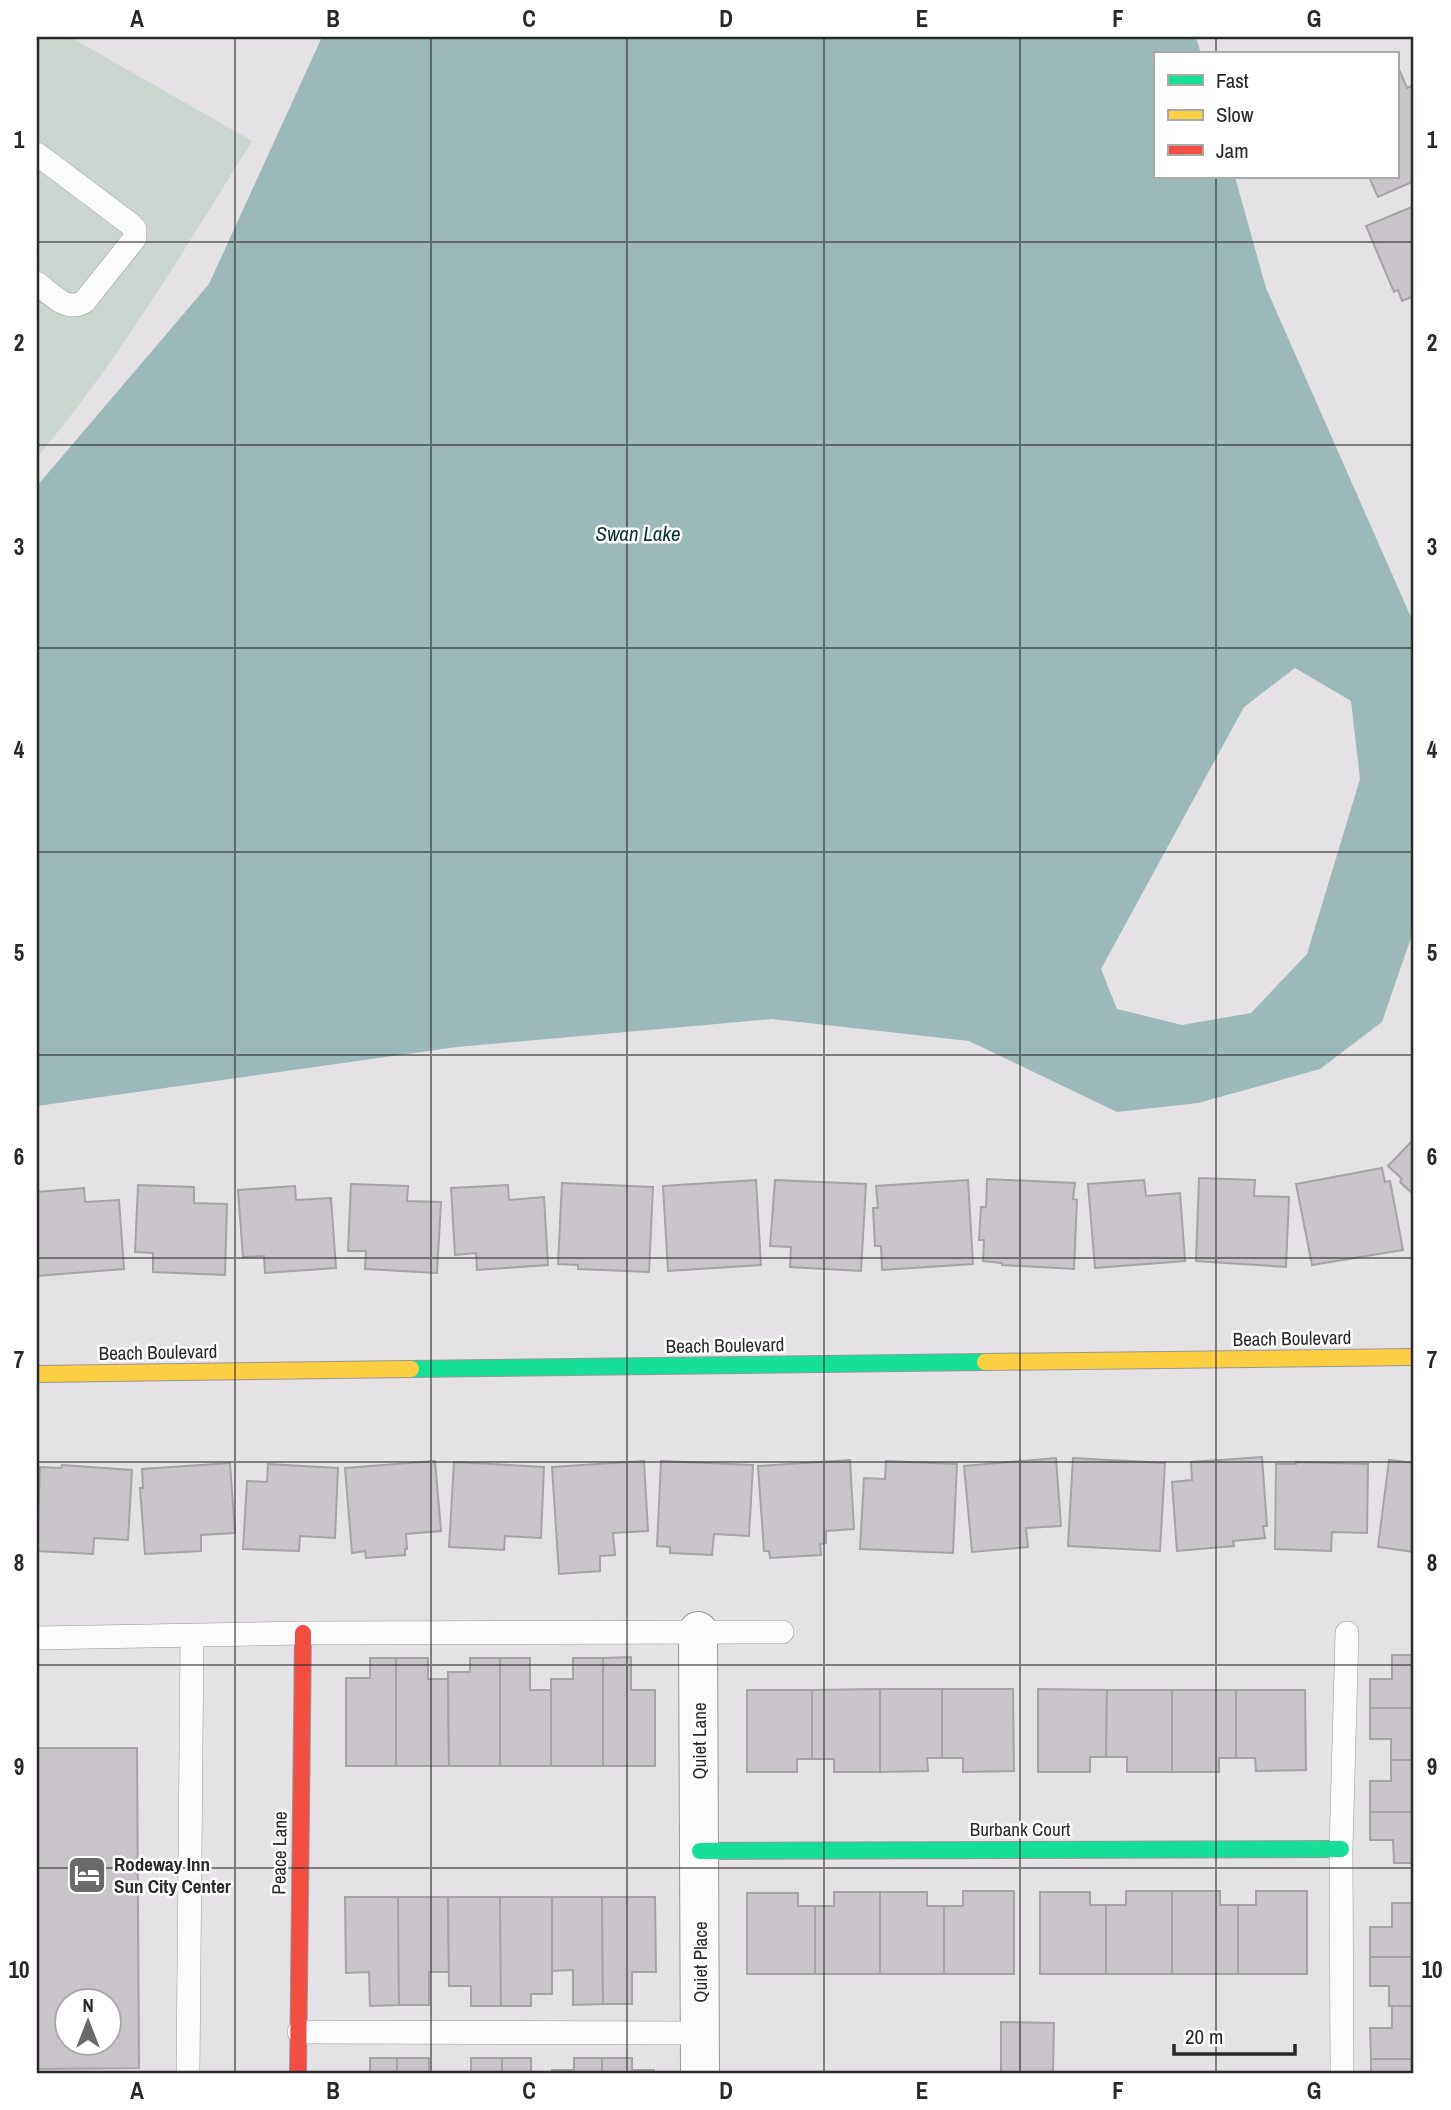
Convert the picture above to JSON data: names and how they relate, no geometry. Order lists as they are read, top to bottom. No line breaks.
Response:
{"streets":{"street":["Beach Boulevard","Quiet Lane","Burbank Court","Peace Lane","Quiet Place"]},"crossings":[["Quiet Lane","Burbank Court"],["Quiet Lane","Quiet Place"],["Burbank Court","Quiet Place"]],"water":["Swan Lake"],"places":{"hotel":["Rodeway Inn Sun City Center"]},"legend":["Fast","Slow","Jam"],"scale_bar":"20 m","north":"top","grid":{"columns":["A","B","C","D","E","F","G"],"rows":["1","2","3","4","5","6","7","8","9","10"]}}
